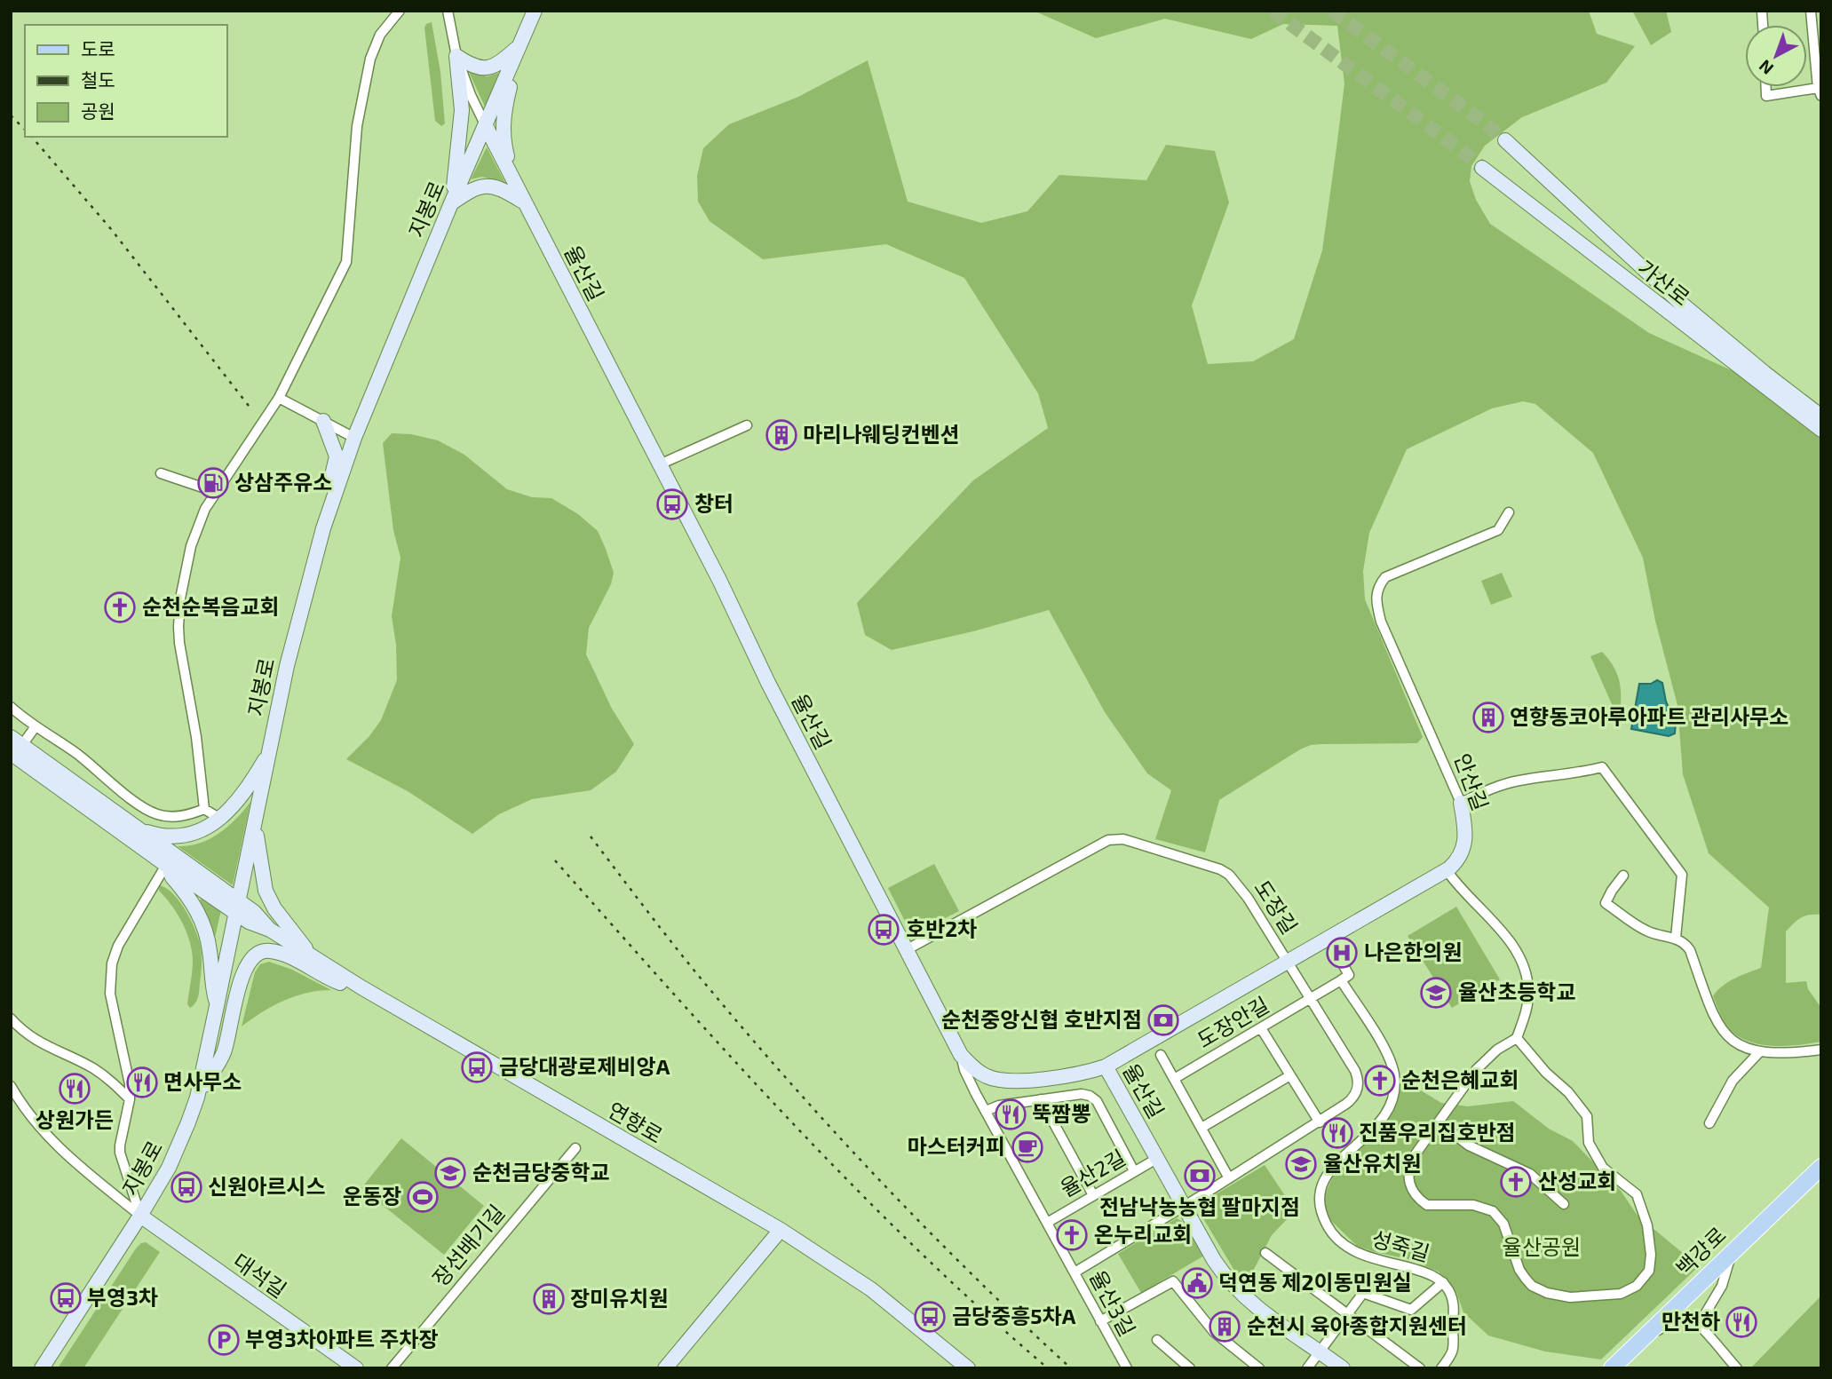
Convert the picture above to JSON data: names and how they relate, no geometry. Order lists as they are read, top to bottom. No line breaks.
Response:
{"streets":{"main road":["지봉로","율산길","가산로","안산길","연향로","백강로","대석길"],"street":["도장길","도장안길","율산2길","장선배기길","성죽길","율산3길"]},"crossings":[["지봉로","율산길"],["지봉로","연향로"],["지봉로","대석길"],["율산길","안산길"],["율산길","도장길"],["율산길","율산2길"],["율산길","율산3길"],["안산길","도장길"],["도장길","도장안길"],["율산2길","율산3길"]],"parks":["율산공원"],"places":{"building":["마리나웨딩컨벤션","연향동코아루아파트 관리사무소","장미유치원","순천시 육아종합지원센터"],"fuel station":["상삼주유소"],"bus stop":["창터","호반2차","금당대광로제비앙A","신원아르시스","부영3차","금당중흥5차A"],"church":["순천순복음교회","순천은혜교회","산성교회","온누리교회"],"hospital":["나은한의원"],"school or university":["율산초등학교","율산유치원","순천금당중학교"],"bank":["순천중앙신협 호반지점","전남낙농농협 팔마지점"],"restaurant":["면사무소","상원가든","뚝짬뽕","진품우리집호반점","만천하"],"cafe":["마스터커피"],"sports":["운동장"],"public building":["덕연동 제2이동민원실"],"parking":["부영3차아파트 주차장"]},"legend":["도로","철도","공원"],"north":"bottom left"}
